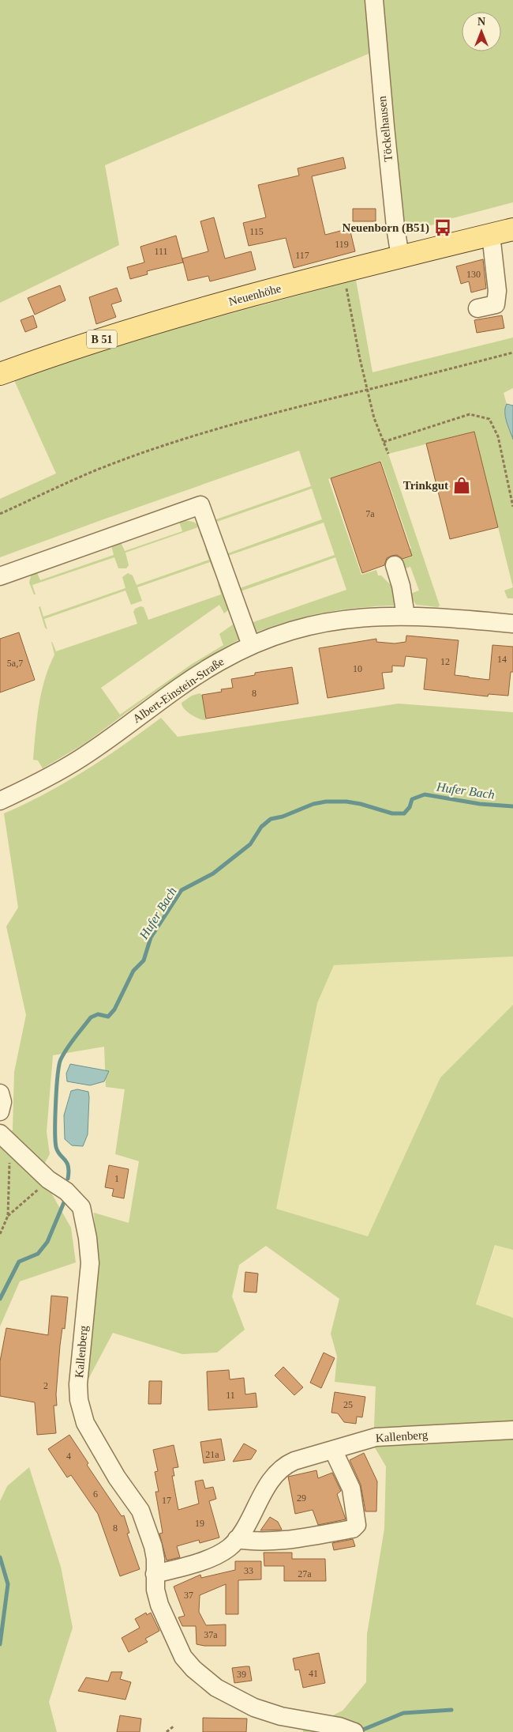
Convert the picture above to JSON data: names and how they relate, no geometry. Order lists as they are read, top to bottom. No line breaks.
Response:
{"streets":{"main road":["Neuenhöhe","B 51"],"street":["Töckelhausen","Albert-Einstein-Straße","Kallenberg"]},"crossings":[["Töckelhausen","Neuenhöhe"]],"water":["Hufer Bach"],"places":{"bus stop":["Neuenborn (B51)"],"shop":["Trinkgut"]},"house_numbers":["115","119","111","117","130","7a","14","12","5a,7","10","8","1","2","11","25","21a","4","6","29","17","19","8","33","27a","37","37a","41","39"],"north":"top"}
